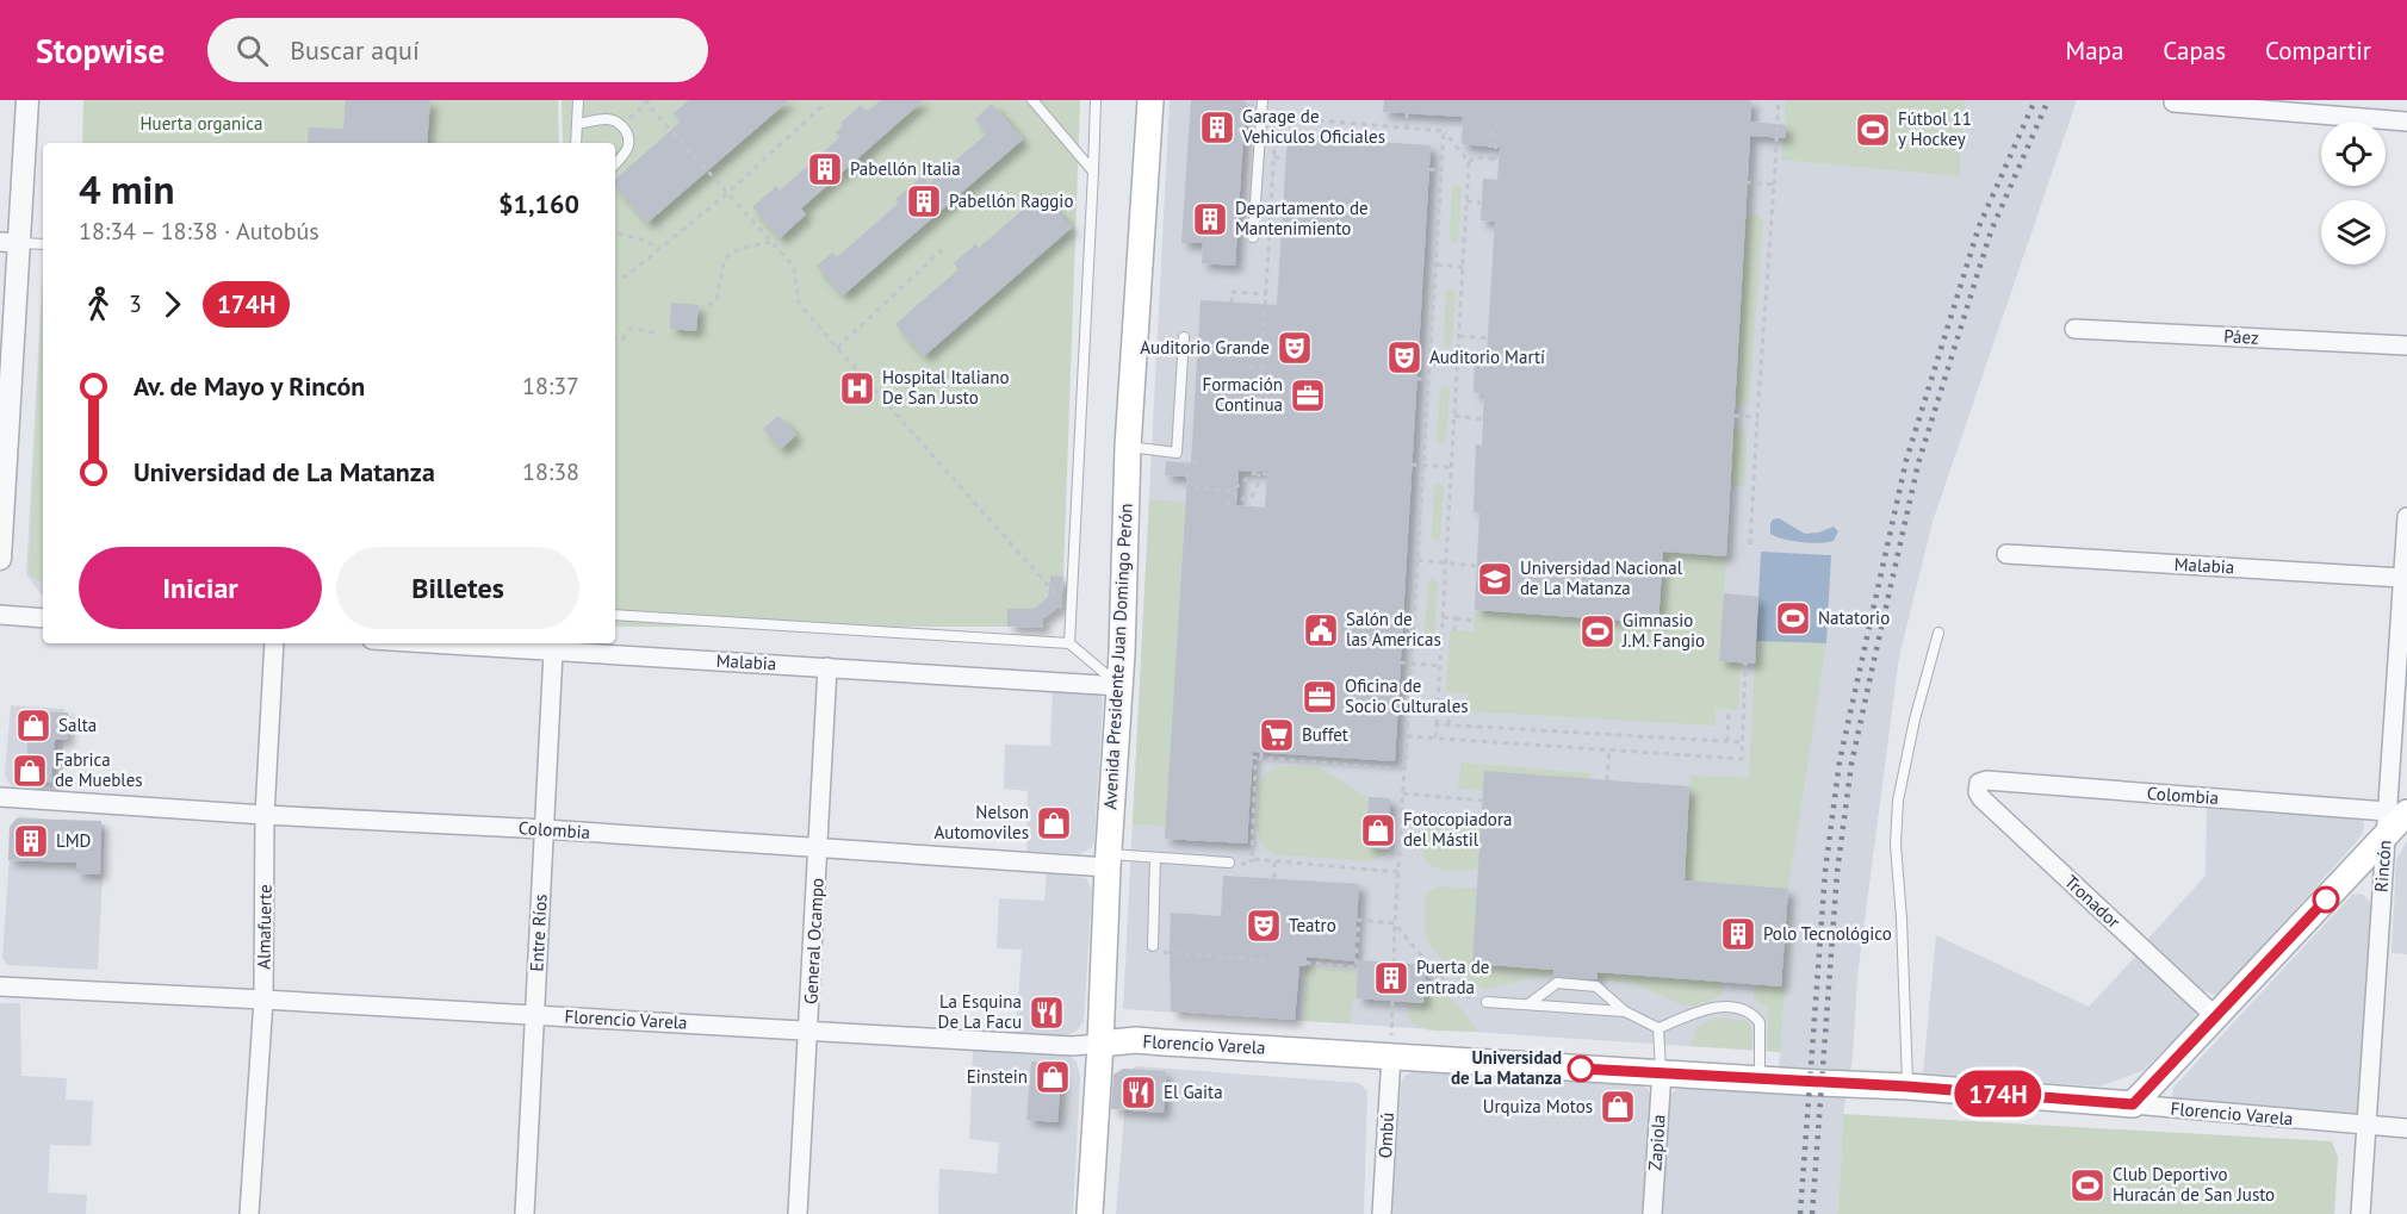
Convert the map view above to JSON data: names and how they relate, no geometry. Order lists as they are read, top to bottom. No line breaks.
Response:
{"streets":{"main road":["Avenida Presidente Juan Domingo Perón","Florencio Varela"],"street":["Páez","Malabia","Colombia","Rincón","Tronador","Almafuerte","Entre Ríos","General Ocampo","Ombú","Zapiola"]},"crossings":[["Malabia","Avenida Presidente Juan Domingo Perón"],["Malabia","Rincón"],["Malabia","Entre Ríos"],["Malabia","General Ocampo"],["Avenida Presidente Juan Domingo Perón","Colombia"],["Avenida Presidente Juan Domingo Perón","Florencio Varela"],["Colombia","Rincón"],["Colombia","Tronador"],["Colombia","Almafuerte"],["Colombia","Entre Ríos"],["Colombia","General Ocampo"],["Rincón","Florencio Varela"],["Almafuerte","Florencio Varela"],["Entre Ríos","Florencio Varela"],["General Ocampo","Florencio Varela"],["Florencio Varela","Ombú"],["Florencio Varela","Zapiola"]],"parks":["Huerta organica"],"places":{"building":["Garage de Vehiculos Oficiales","Pabellón Italia","Pabellón Raggio","Departamento de Mantenimiento","LMD","Polo Tecnológico","Puerta de entrada"],"sports":["Fútbol 11 y Hockey","Natatorio","Gimnasio J.M. Fangio","Club Deportivo Huracán de San Justo"],"theatre":["Auditorio Grande","Auditorio Martí","Teatro"],"hospital":["Hospital Italiano De San Justo"],"office":["Formación Continua","Oficina de Socio Culturales"],"school or university":["Universidad Nacional de La Matanza"],"public building":["Salón de las Americas"],"shop":["Salta","Fabrica de Muebles","Nelson Automoviles","Fotocopiadora del Mástil","Einstein","Urquiza Motos"],"supermarket":["Buffet"],"restaurant":["La Esquina De La Facu","El Gaita"],"other":["Universidad de La Matanza"]},"lines":["bus line 174H"],"page":{"header":"Stopwise","search":"Buscar aquí","nav":["Mapa","Capas","Compartir"],"on_map":"174H","heading":["4 min","18:34 – 18:38 · Autobús","$1,160"],"legs":["3","174H"],"list":[{"name":"Av. de Mayo y Rincón","value":"18:37"},{"name":"Universidad de La Matanza","value":"18:38"}],"buttons":["Iniciar","Billetes"]}}
